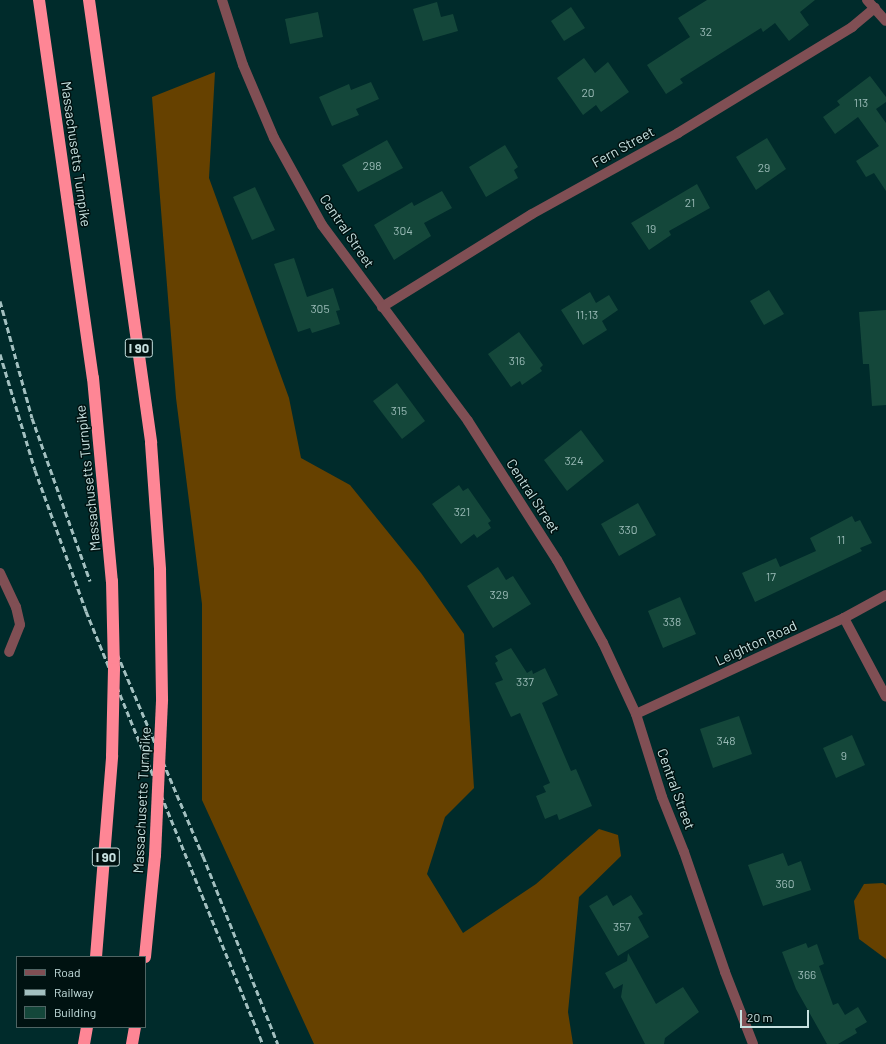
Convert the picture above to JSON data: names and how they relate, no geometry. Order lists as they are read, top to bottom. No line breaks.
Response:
{"streets":{"highway":["Massachusetts Turnpike","I 90"],"street":["Fern Street","Central Street","Leighton Road"]},"crossings":[["Fern Street","Central Street"],["Central Street","Leighton Road"]],"house_numbers":["32","20","113","298","29","21","19","304","305","11;13","316","315","324","321","330","11","17","329","338","337","348","9","360","357","366"],"legend":["Road","Railway","Building"],"scale_bar":"20 m"}
